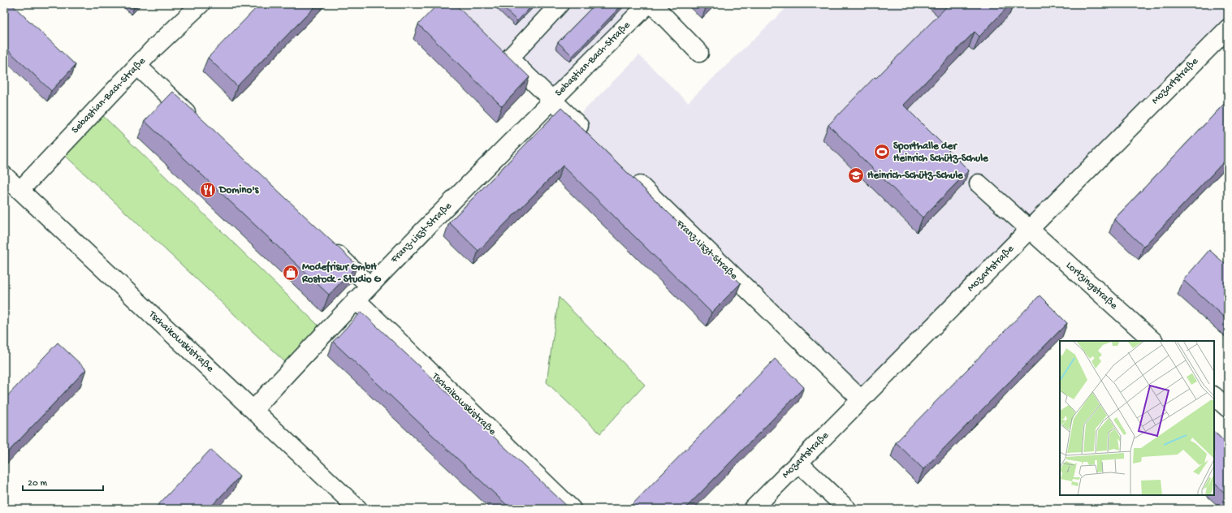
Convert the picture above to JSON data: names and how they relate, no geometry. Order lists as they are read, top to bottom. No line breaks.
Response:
{"streets":{"street":["Sebastian-Bach-Straße","Mozartstraße","Franz-Liszt-Straße","Lortzingstraße","Tschaikowskistraße"]},"crossings":[["Sebastian-Bach-Straße","Franz-Liszt-Straße"],["Sebastian-Bach-Straße","Tschaikowskistraße"],["Mozartstraße","Franz-Liszt-Straße"],["Mozartstraße","Lortzingstraße"],["Franz-Liszt-Straße","Tschaikowskistraße"]],"places":{"sports":["Sporthalle der Heinrich Schütz-Schule"],"school or university":["Heinrich-Schütz-Schule"],"restaurant":["Domino's"],"shop":["Modefrisur GmbH Rostock - Studio G"]},"scale_bar":"20 m"}
